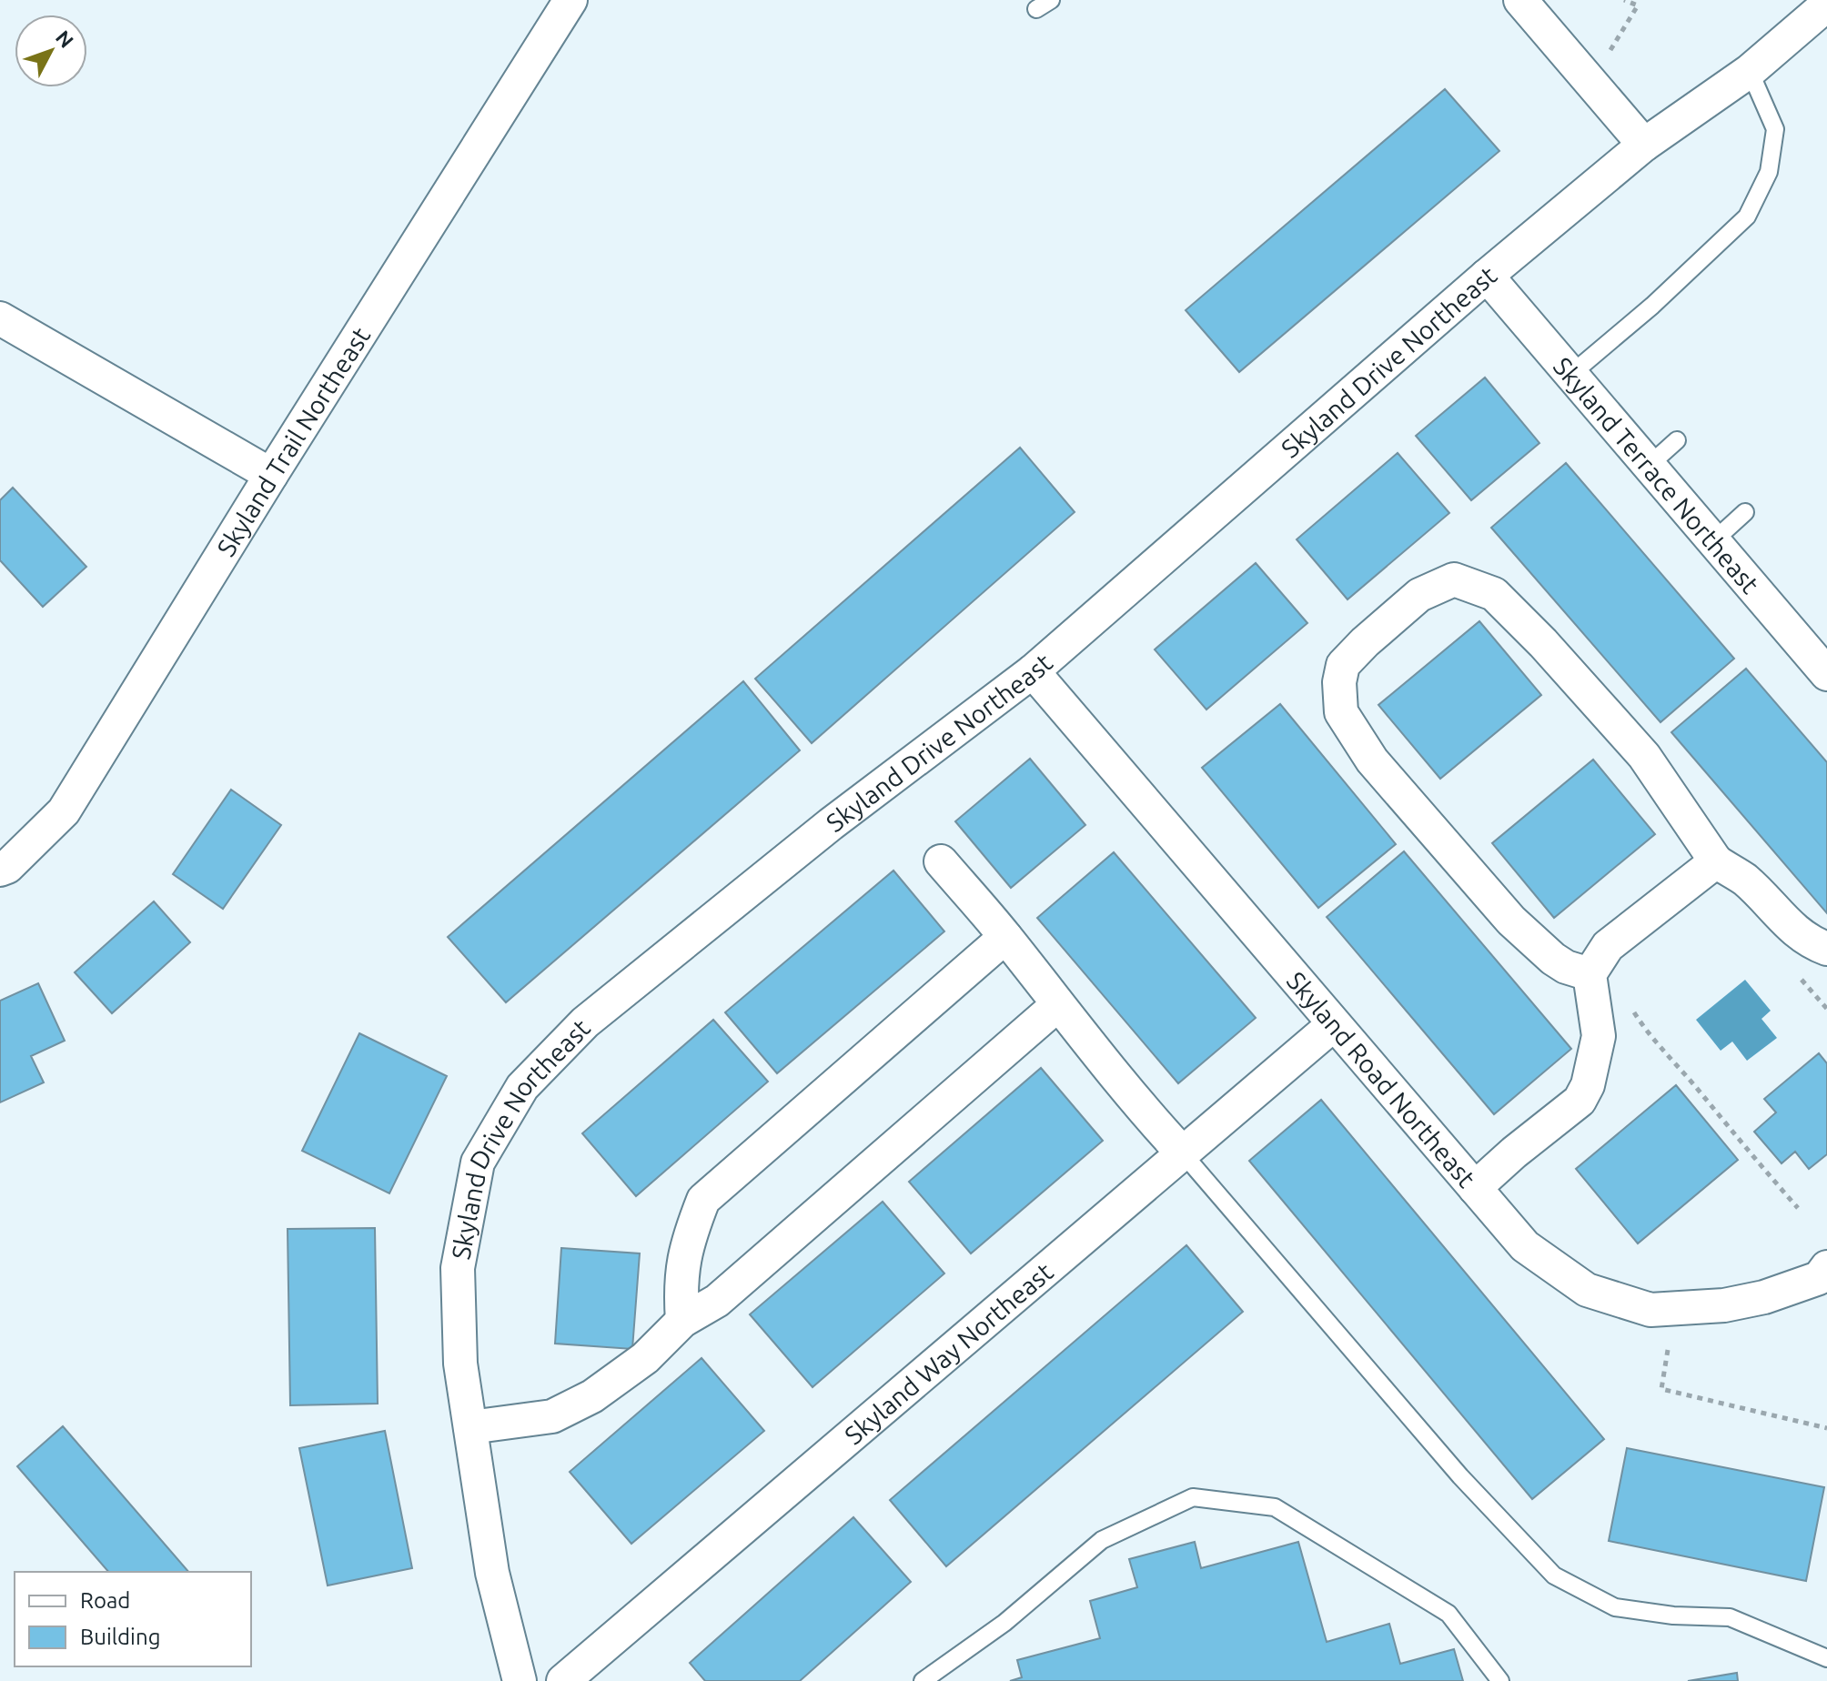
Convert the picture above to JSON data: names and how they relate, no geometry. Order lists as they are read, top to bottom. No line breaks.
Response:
{"streets":{"street":["Skyland Drive Northeast","Skyland Trail Northeast","Skyland Terrace Northeast","Skyland Road Northeast","Skyland Way Northeast"]},"crossings":[["Skyland Drive Northeast","Skyland Terrace Northeast"],["Skyland Drive Northeast","Skyland Road Northeast"],["Skyland Road Northeast","Skyland Way Northeast"]],"legend":["Road","Building"],"north":"top right"}
